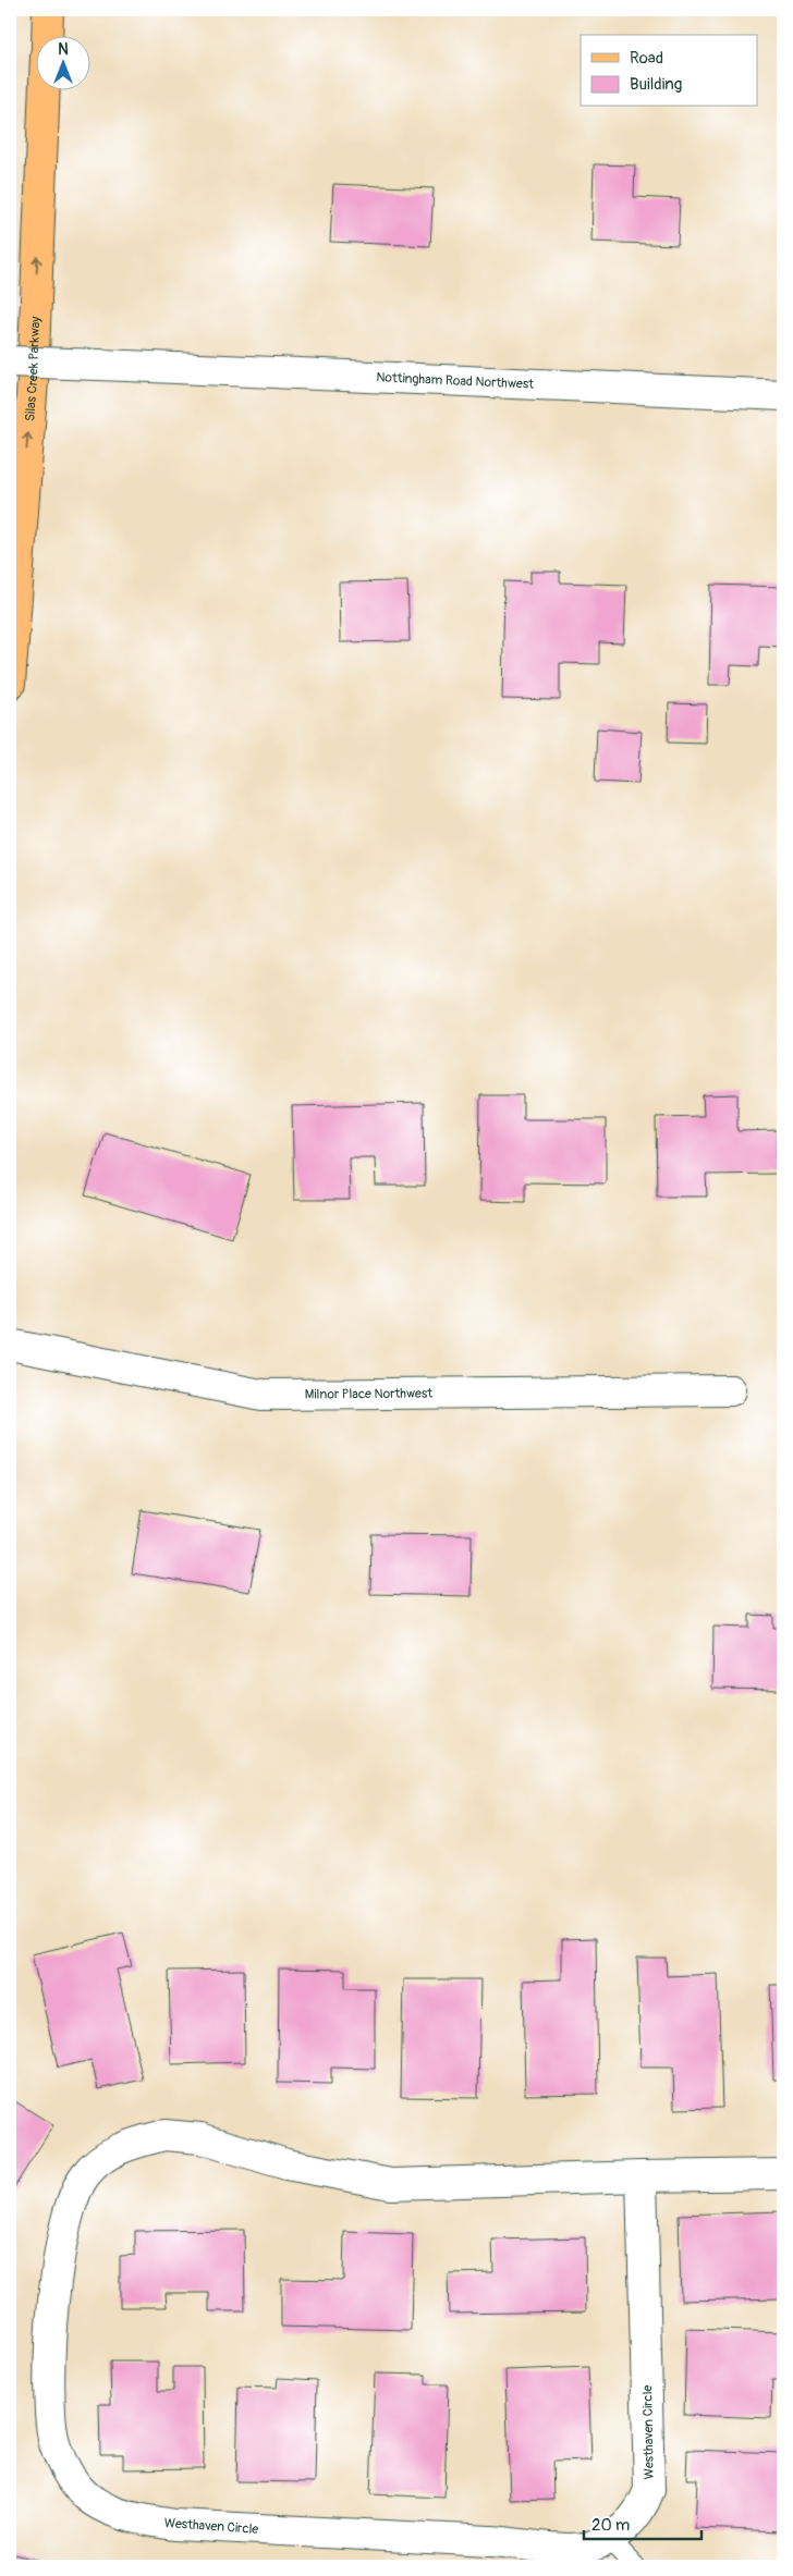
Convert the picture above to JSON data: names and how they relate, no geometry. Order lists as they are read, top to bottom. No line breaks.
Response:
{"streets":{"main road":["Silas Creek Parkway"],"street":["Nottingham Road Northwest","Milnor Place Northwest","Westhaven Circle"]},"one_way":["Silas Creek Parkway"],"legend":["Road","Building"],"scale_bar":"20 m","north":"top"}
